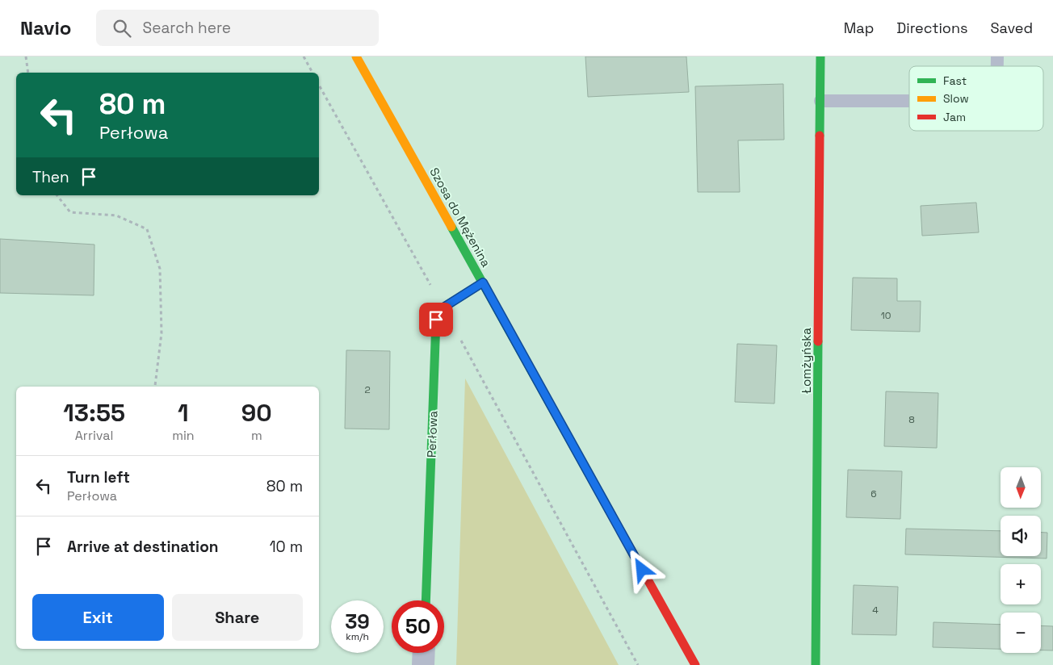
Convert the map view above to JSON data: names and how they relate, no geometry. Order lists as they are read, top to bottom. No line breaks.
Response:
{"streets":{"street":["Szosa do Mężenina","Łomżyńska","Perłowa"]},"house_numbers":["10","2","8","6","4"],"legend":["Fast","Slow","Jam"],"north":"bottom","page":{"header":"Navio","search":"Search here","nav":["Map","Directions","Saved"],"turn":["80 m","Perłowa"],"then":"Then","eta":["13:55","Arrival","1","min","90","m"],"list":[{"name":"Turn left","note":"Perłowa","value":"80 m"},{"name":"Arrive at destination","value":"10 m"}],"map_buttons":["+","−"],"buttons":["Exit","Share"],"speed":"39 km/h","limit":"50"}}
